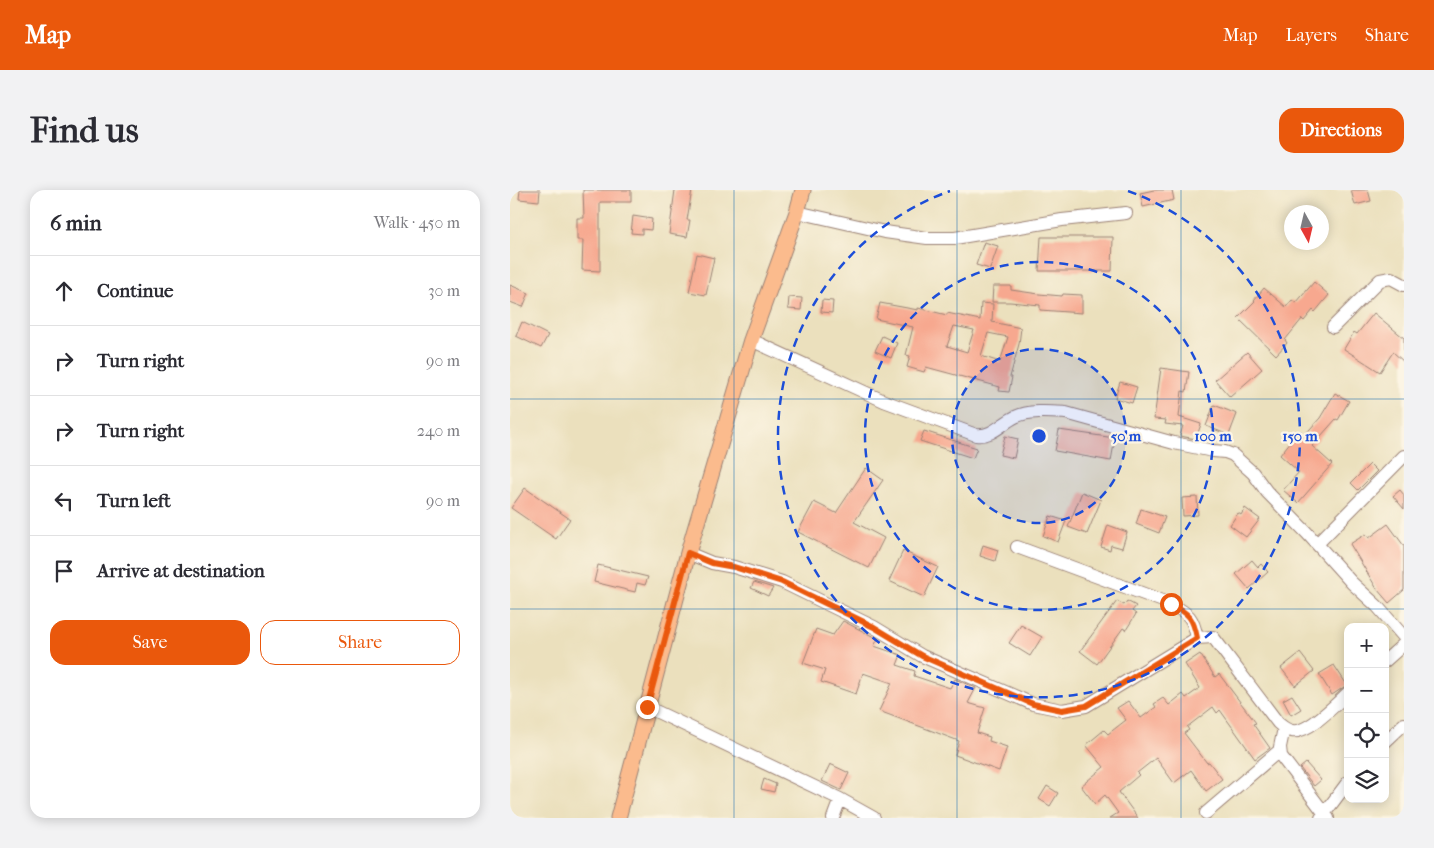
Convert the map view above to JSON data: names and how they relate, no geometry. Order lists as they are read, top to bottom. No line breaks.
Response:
{"north":"bottom","page":{"header":"Map","nav":["Map","Layers","Share"],"buttons":["Directions",["Save","Share"]],"title":"Find us","heading":["6 min","Walk · 450 m"],"list":[["Continue","30 m"],["Turn right","90 m"],["Turn right","240 m"],["Turn left","90 m"],"Arrive at destination"],"map_buttons":["+","−"]},"rings":["50 m","100 m","150 m"]}
